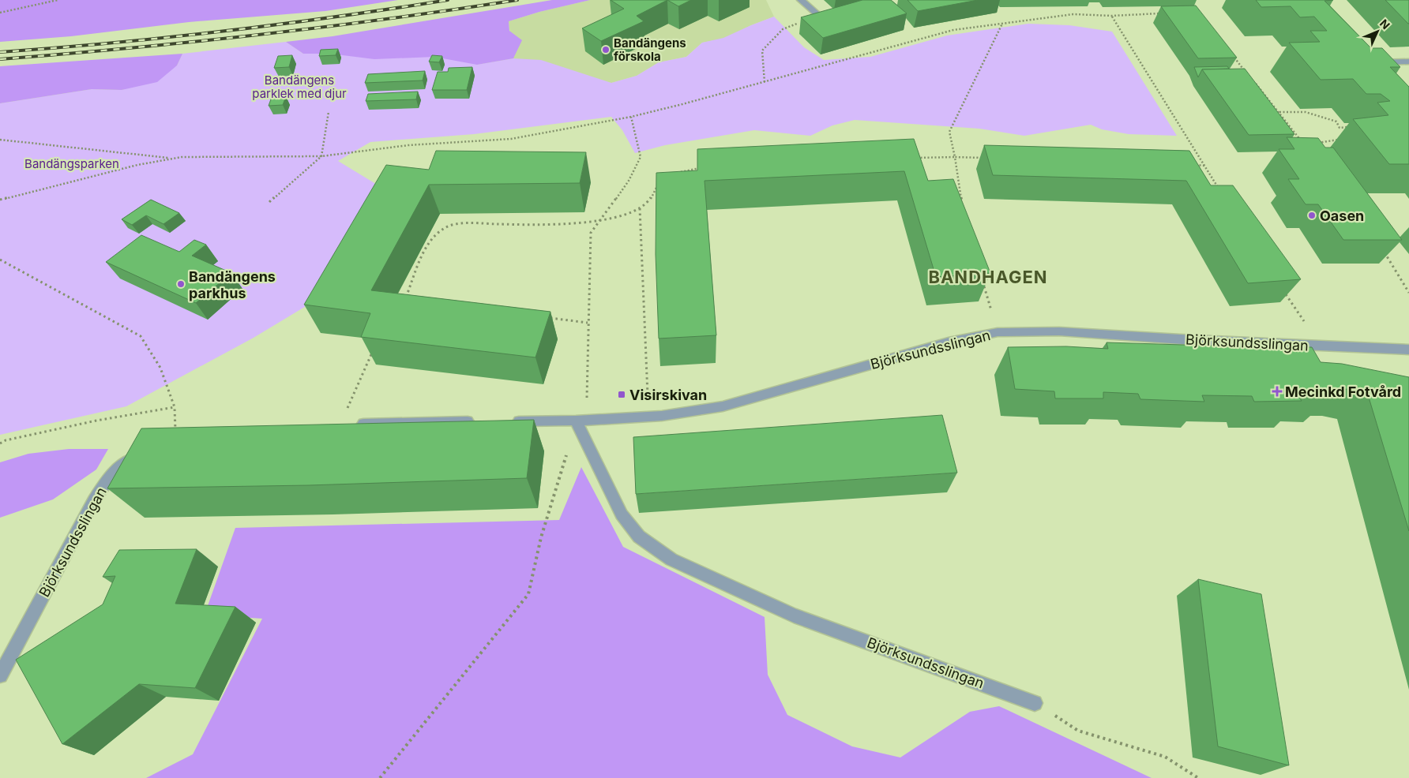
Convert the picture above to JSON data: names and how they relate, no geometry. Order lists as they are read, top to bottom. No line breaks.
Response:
{"streets":{"street":["Björksundsslingan"]},"districts":["BANDHAGEN"],"parks":["Bandängens parklek med djur","Bandängsparken"],"places":{"other":["Bandängens förskola","Oasen","Bandängens parkhus"],"health":["Mecinkd Fotvård"],"transit":["Visirskivan"]},"north":"top right"}
